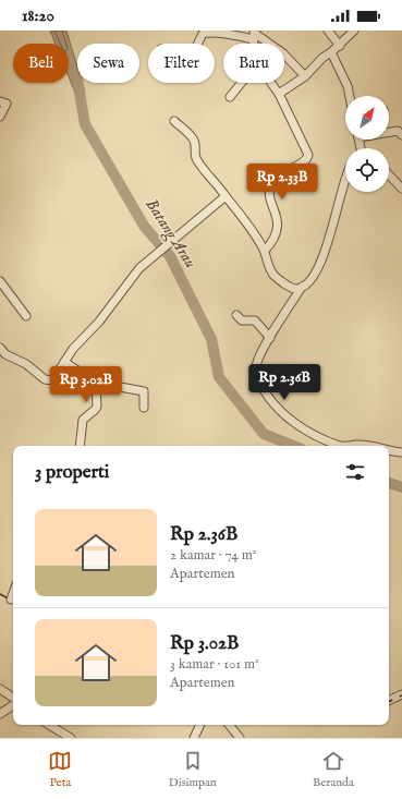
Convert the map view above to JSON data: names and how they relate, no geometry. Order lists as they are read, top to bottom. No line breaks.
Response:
{"water":["Batang Arau"],"north":"top right","page":{"status":"18:20","chip":["Beli","Sewa","Filter","Baru"],"price":["Rp 2.33B","Rp 2.36B","Rp 3.02B"],"heading":"3 properti","list":[{"name":"Rp 2.36B","note":"2 kamar · 74 m² · Apartemen"},{"name":"Rp 3.02B","note":"3 kamar · 101 m² · Apartemen"}],"tabs":["Peta","Disimpan","Beranda"]}}
